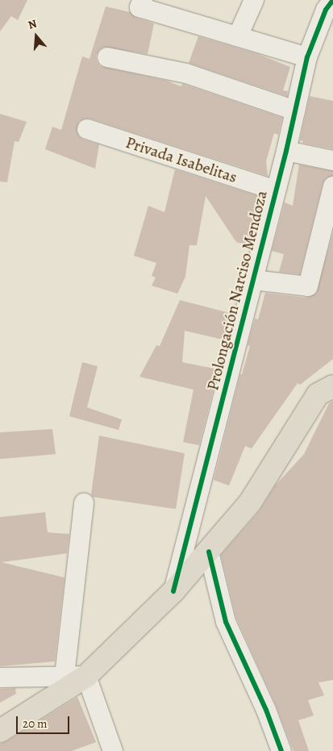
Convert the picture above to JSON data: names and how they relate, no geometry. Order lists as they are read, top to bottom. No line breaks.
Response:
{"streets":{"street":["Privada Isabelitas","Prolongación Narciso Mendoza"]},"crossings":[["Privada Isabelitas","Prolongación Narciso Mendoza"]],"scale_bar":"20 m","north":"top"}
